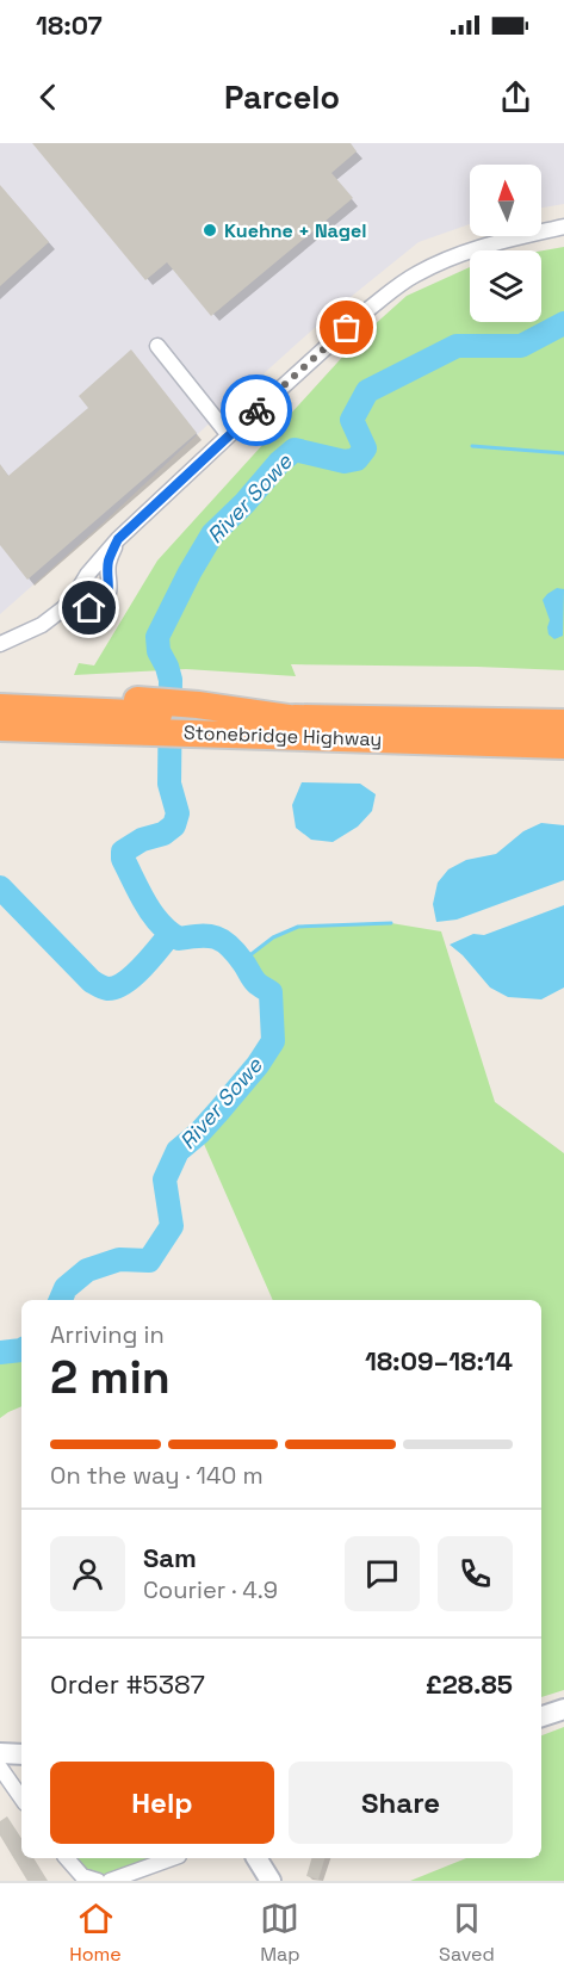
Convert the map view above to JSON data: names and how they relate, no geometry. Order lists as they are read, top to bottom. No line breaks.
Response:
{"streets":{"highway":["Stonebridge Highway"]},"water":["River Sowe"],"places":["Kuehne + Nagel"],"north":"top","page":{"status":"18:07","header":"Parcelo","heading":["2 min","Arriving in","18:09–18:14"],"panel":["Sam","Courier · 4.9","Order #5387","£28.85"],"bar":"On the way · 140 m","buttons":["Help","Share"],"tabs":["Home","Map","Saved"]}}
